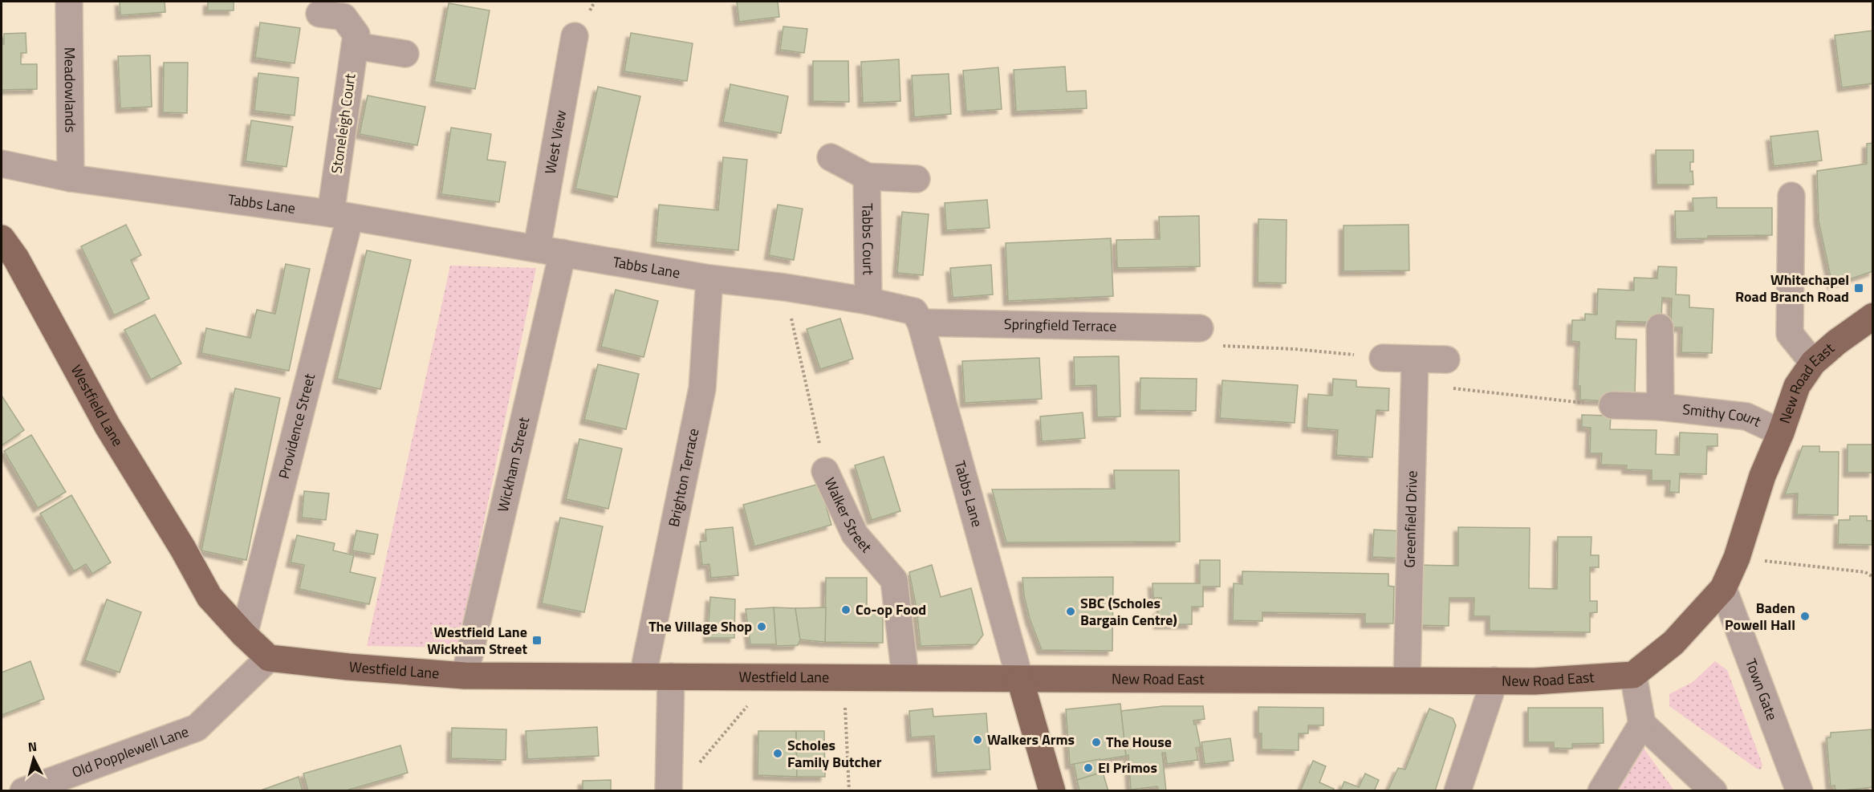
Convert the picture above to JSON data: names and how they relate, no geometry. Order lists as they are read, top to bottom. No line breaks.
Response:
{"streets":{"main road":["New Road East","Westfield Lane"],"street":["Meadowlands","Stoneleigh Court","West View","Tabbs Lane","Tabbs Court","Springfield Terrace","Smithy Court","Providence Street","Wickham Street","Brighton Terrace","Walker Street","Greenfield Drive","Town Gate","Old Popplewell Lane"]},"crossings":[["Meadowlands","Tabbs Lane"],["Stoneleigh Court","Tabbs Lane"],["Stoneleigh Court","Providence Street"],["West View","Tabbs Lane"],["Tabbs Lane","Tabbs Court"],["Tabbs Lane","Springfield Terrace"],["Tabbs Lane","New Road East"],["Tabbs Lane","Westfield Lane"],["Tabbs Lane","Providence Street"],["Tabbs Lane","Wickham Street"],["Tabbs Lane","Brighton Terrace"],["Tabbs Lane","Walker Street"],["New Road East","Westfield Lane"],["New Road East","Smithy Court"],["New Road East","Greenfield Drive"],["New Road East","Town Gate"],["Westfield Lane","Providence Street"],["Westfield Lane","Wickham Street"],["Westfield Lane","Brighton Terrace"],["Westfield Lane","Walker Street"],["Westfield Lane","Old Popplewell Lane"]],"places":{"transit":["Whitechapel Road Branch Road","Westfield Lane Wickham Street"],"other":["Co-op Food","SBC (Scholes Bargain Centre)","Baden Powell Hall","The Village Shop","Walkers Arms","The House","Scholes Family Butcher","El Primos"]},"north":"top"}
